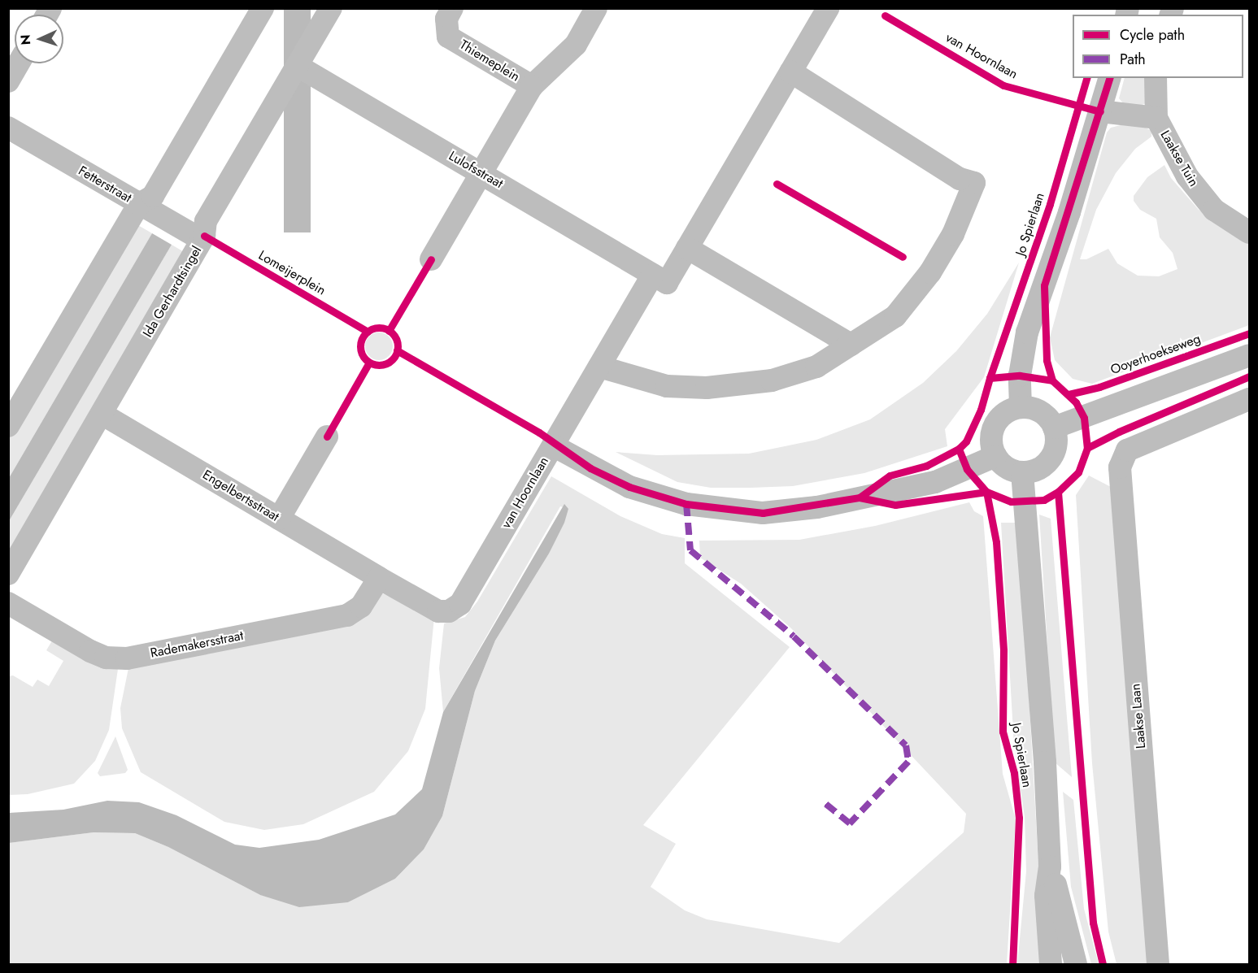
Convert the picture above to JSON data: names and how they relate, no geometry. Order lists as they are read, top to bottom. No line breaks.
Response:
{"streets":{"street":["van Hoornlaan","Thiemeplein","Laakse Tuin","Lulofsstraat","Fetterstraat","Jo Spierlaan","Ida Gerhardtsingel","Engelbertsstraat","Rademakersstraat","Laakse Laan"],"cycle path":["Lomeijerplein","Ooyerhoekseweg"]},"crossings":[["van Hoornlaan","Lulofsstraat"],["van Hoornlaan","Engelbertsstraat"],["van Hoornlaan","Rademakersstraat"],["Thiemeplein","Lulofsstraat"],["Lulofsstraat","Ida Gerhardtsingel"],["Fetterstraat","Ida Gerhardtsingel"],["Ida Gerhardtsingel","Engelbertsstraat"],["Engelbertsstraat","Rademakersstraat"]],"legend":["Cycle path","Path"],"north":"left"}
